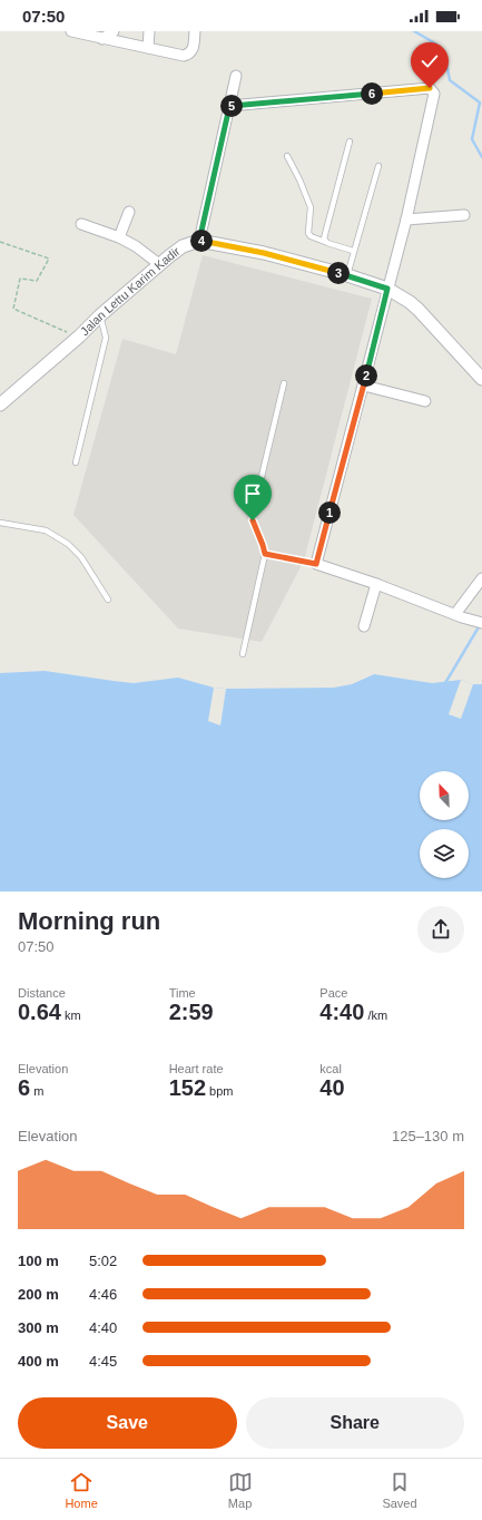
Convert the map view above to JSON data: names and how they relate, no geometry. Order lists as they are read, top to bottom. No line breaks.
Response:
{"streets":{"street":["Jalan Lettu Karim Kadir"]},"north":"top left","page":{"status":"07:50","pins":["6","5","4","3","2","1"],"heading":["Morning run","07:50"],"stats":[["Distance","0.64 km"],["Time","2:59"],["Pace","4:40 /km"],["Elevation","6 m"],["Heart rate","152 bpm"],["kcal","40"]],"chart":["Elevation","125–130 m"],"list":[{"name":"100 m","note":"5:02"},{"name":"200 m","note":"4:46"},{"name":"300 m","note":"4:40"},{"name":"400 m","note":"4:45"}],"buttons":["Save","Share"],"tabs":["Home","Map","Saved"]}}
